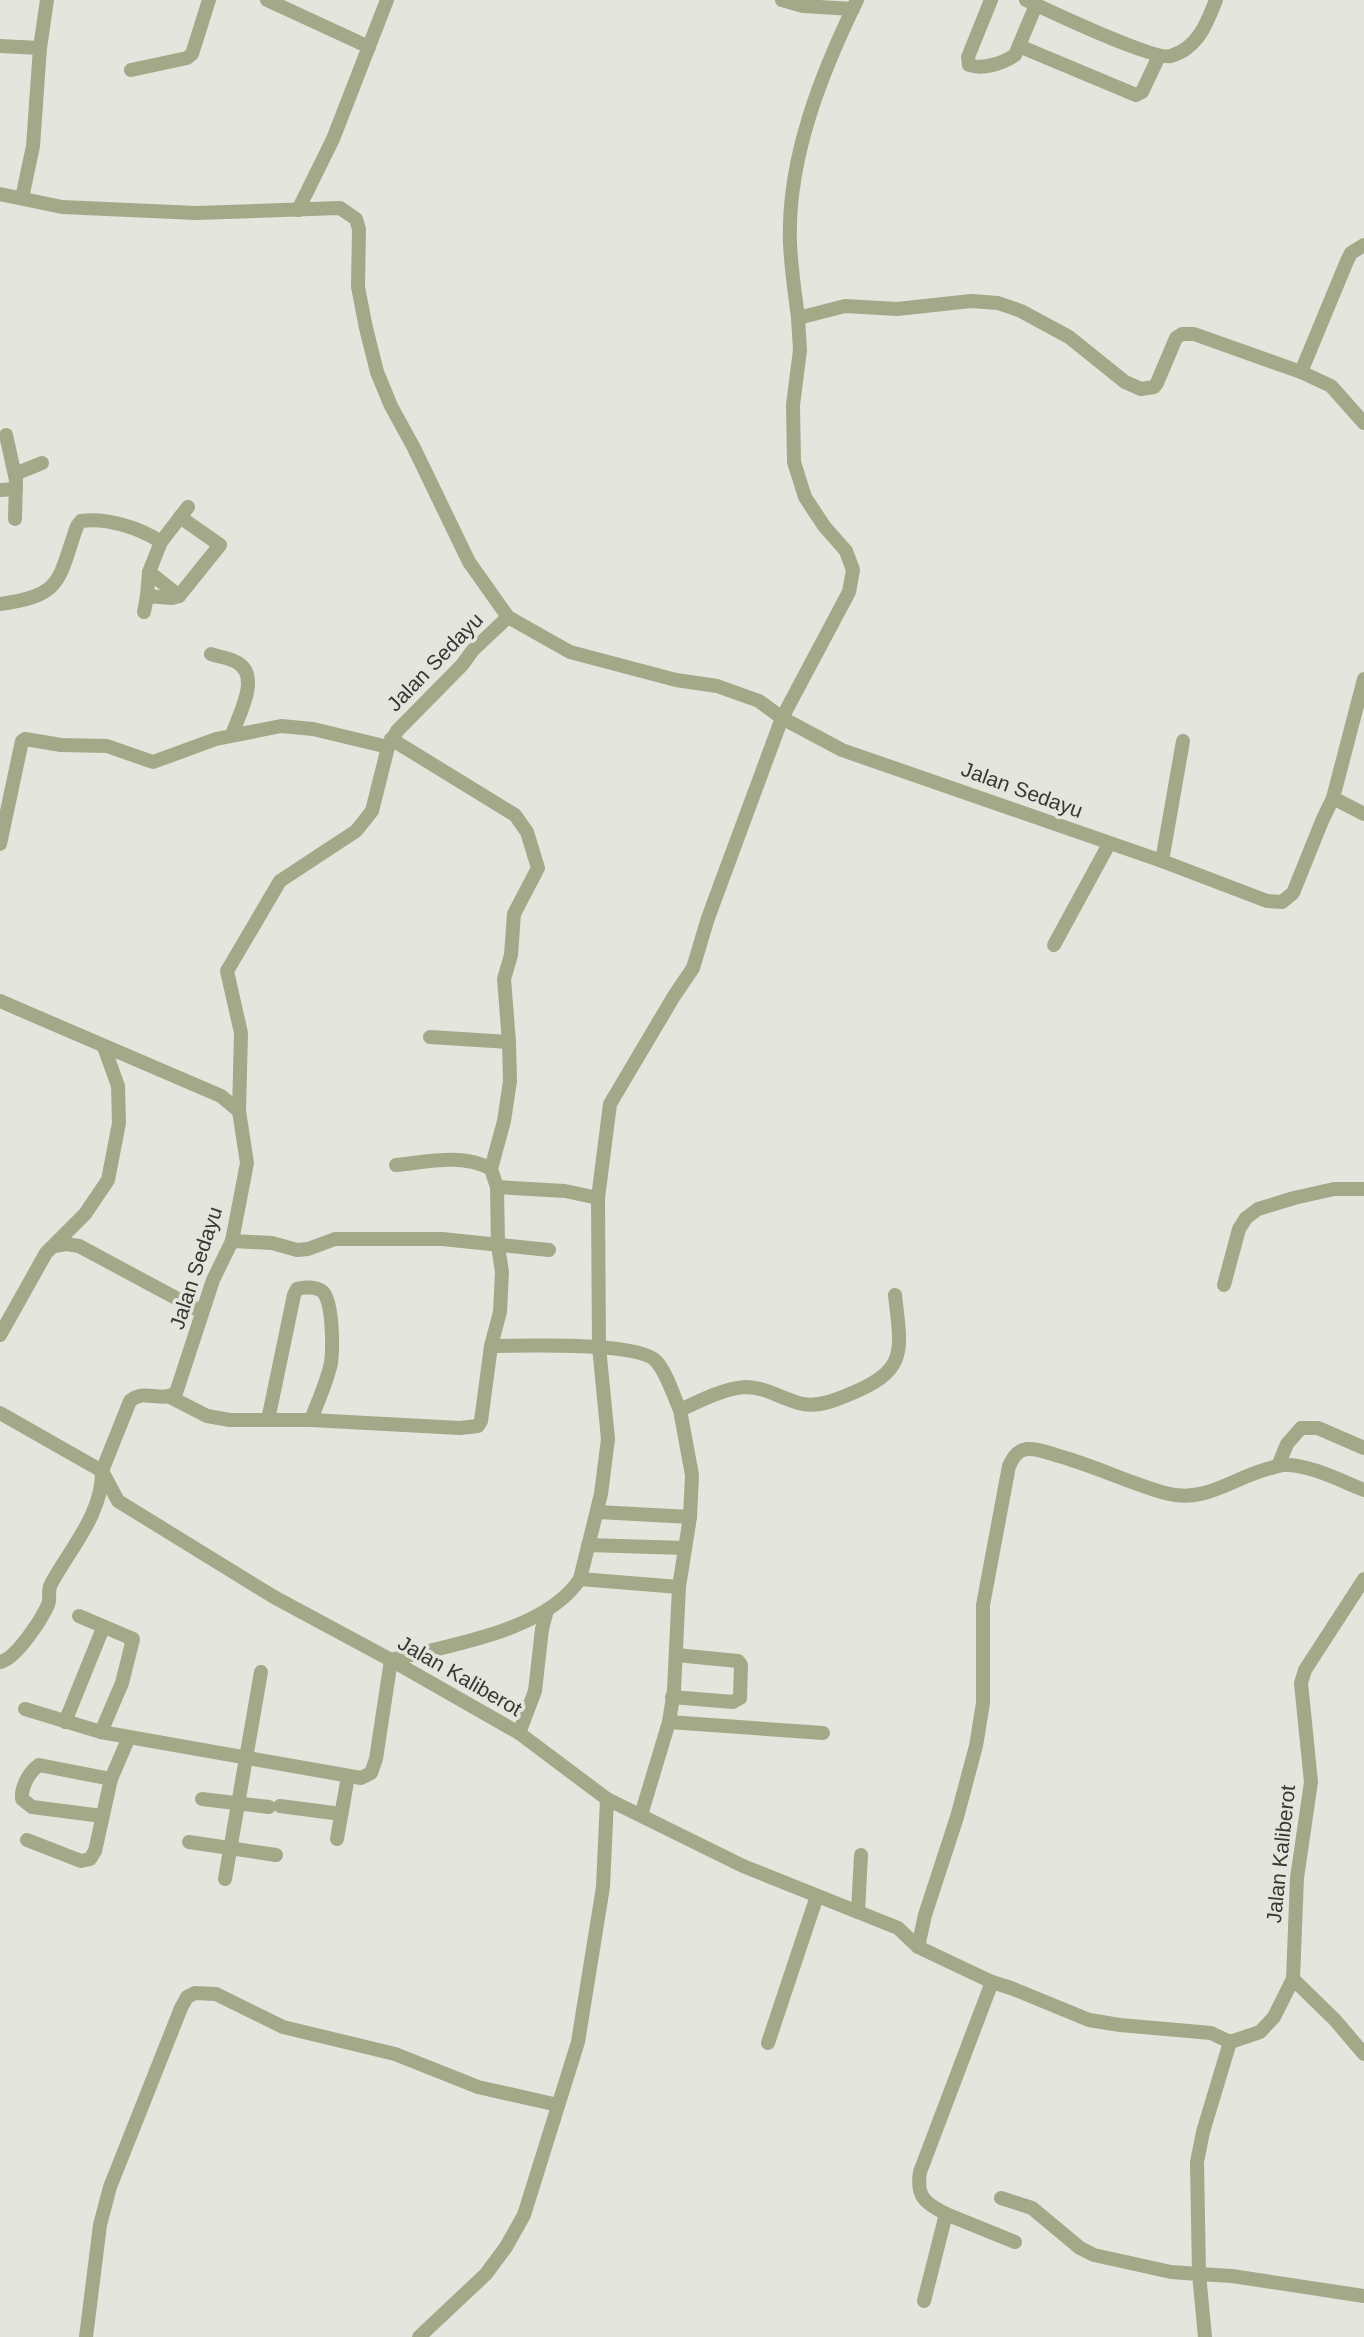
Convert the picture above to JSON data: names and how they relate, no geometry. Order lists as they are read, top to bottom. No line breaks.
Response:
{"streets":{"street":["Jalan Sedayu","Jalan Kaliberot"]}}
